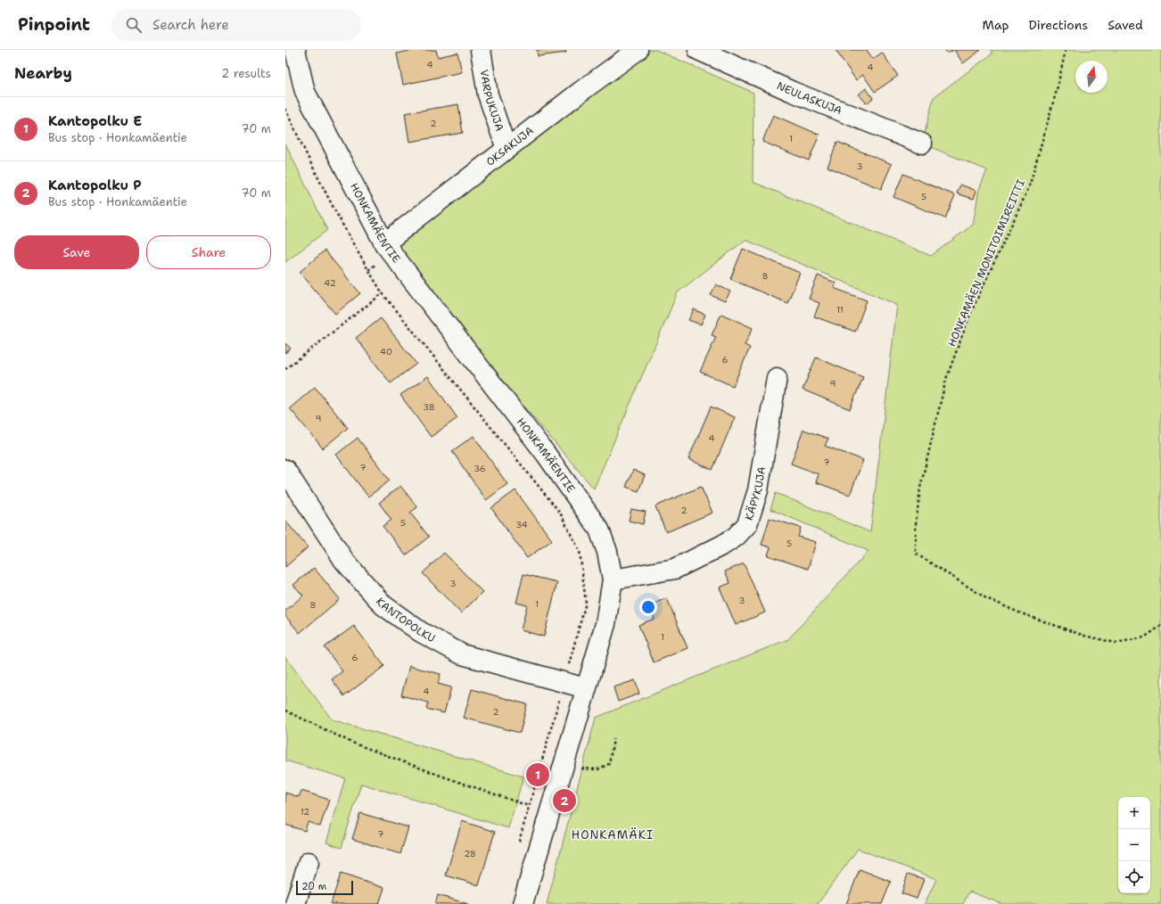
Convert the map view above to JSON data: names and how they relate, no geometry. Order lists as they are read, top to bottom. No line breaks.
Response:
{"streets":{"street":["NEULASKUJA","VARPUKUJA","OKSAKUJA","HONKAMÄENTIE","KÄPYKUJA","KANTOPOLKU"],"path":["HONKAMÄEN MONITOIMIREITTI"]},"crossings":[["VARPUKUJA","OKSAKUJA"],["OKSAKUJA","HONKAMÄENTIE"],["HONKAMÄENTIE","KÄPYKUJA"],["HONKAMÄENTIE","KANTOPOLKU"]],"districts":["HONKAMÄKI"],"house_numbers":["4","4","2","1","3","5","8","42","11","40","6","9","38","9","4","7","7","36","2","5","34","5","3","3","1","8","1","6","4","2","12","7","28"],"scale_bar":"20 m","north":"top","page":{"header":"Pinpoint","search":"Search here","nav":["Map","Directions","Saved"],"heading":["Nearby","2 results"],"list":[{"mark":"1","name":"Kantopolku E","note":"Bus stop · Honkamäentie","value":"70 m"},{"mark":"2","name":"Kantopolku P","note":"Bus stop · Honkamäentie","value":"70 m"}],"buttons":["Save","Share"],"pins":["1","2"],"map_buttons":["+","−"],"scale":"20 m"}}
